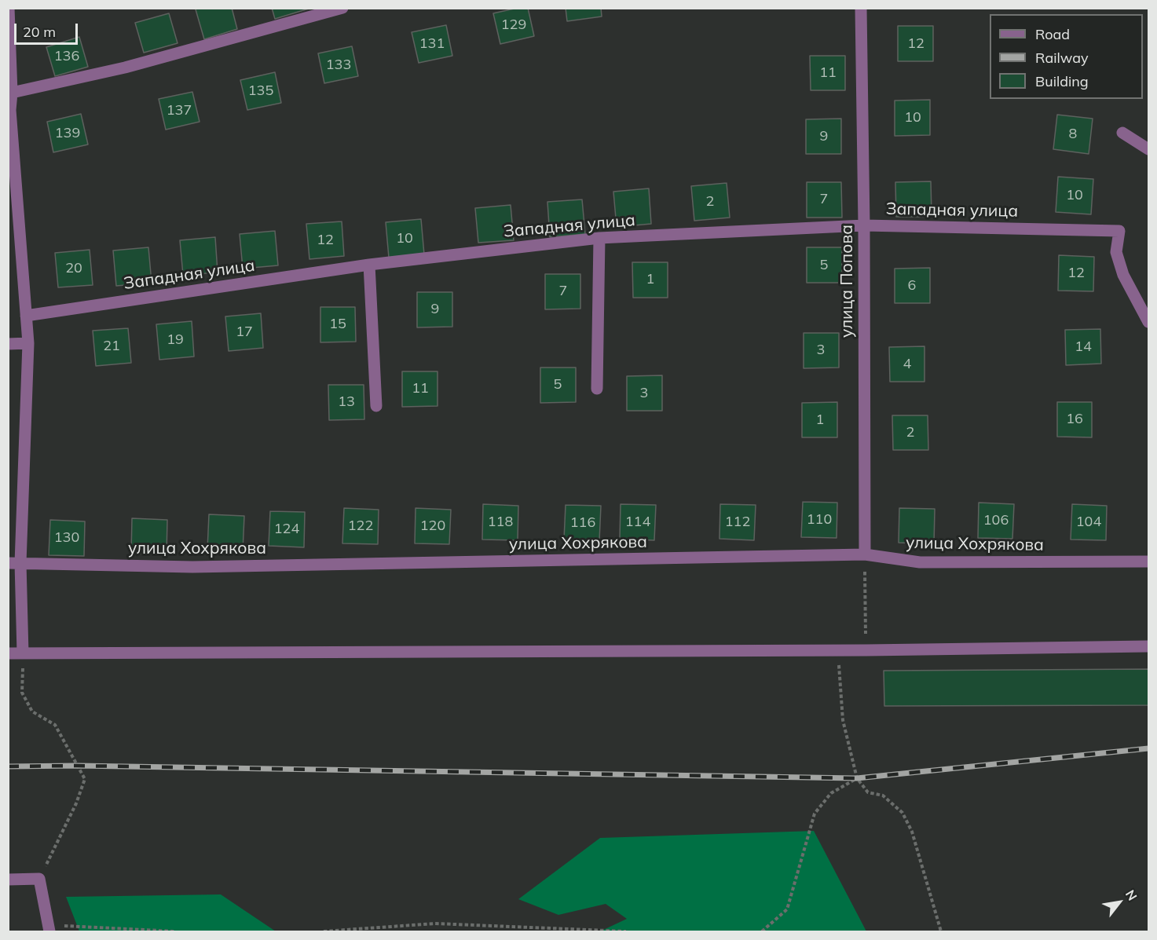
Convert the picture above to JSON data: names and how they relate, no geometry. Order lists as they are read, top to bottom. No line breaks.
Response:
{"streets":{"street":["Западная улица","улица Попова","улица Хохрякова"]},"crossings":[["Западная улица","улица Попова"],["улица Попова","улица Хохрякова"]],"house_numbers":["129","131","12","136","133","11","135","137","10","139","8","9","10","7","2","10","12","5","20","12","1","6","7","9","15","17","19","21","14","3","4","5","11","3","13","16","1","2","110","106","118","114","112","104","116","122","120","124","130"],"legend":["Road","Railway","Building"],"scale_bar":"20 m","north":"top right"}
